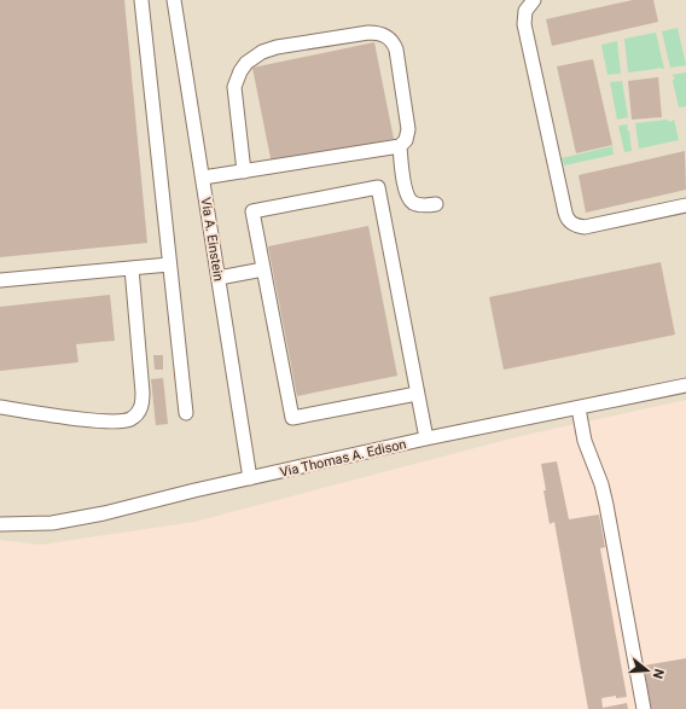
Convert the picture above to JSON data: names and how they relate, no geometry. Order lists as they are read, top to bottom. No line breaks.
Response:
{"streets":{"street":["Via A. Einstein","Via Thomas A. Edison"]},"crossings":[["Via A. Einstein","Via Thomas A. Edison"]],"north":"right"}
